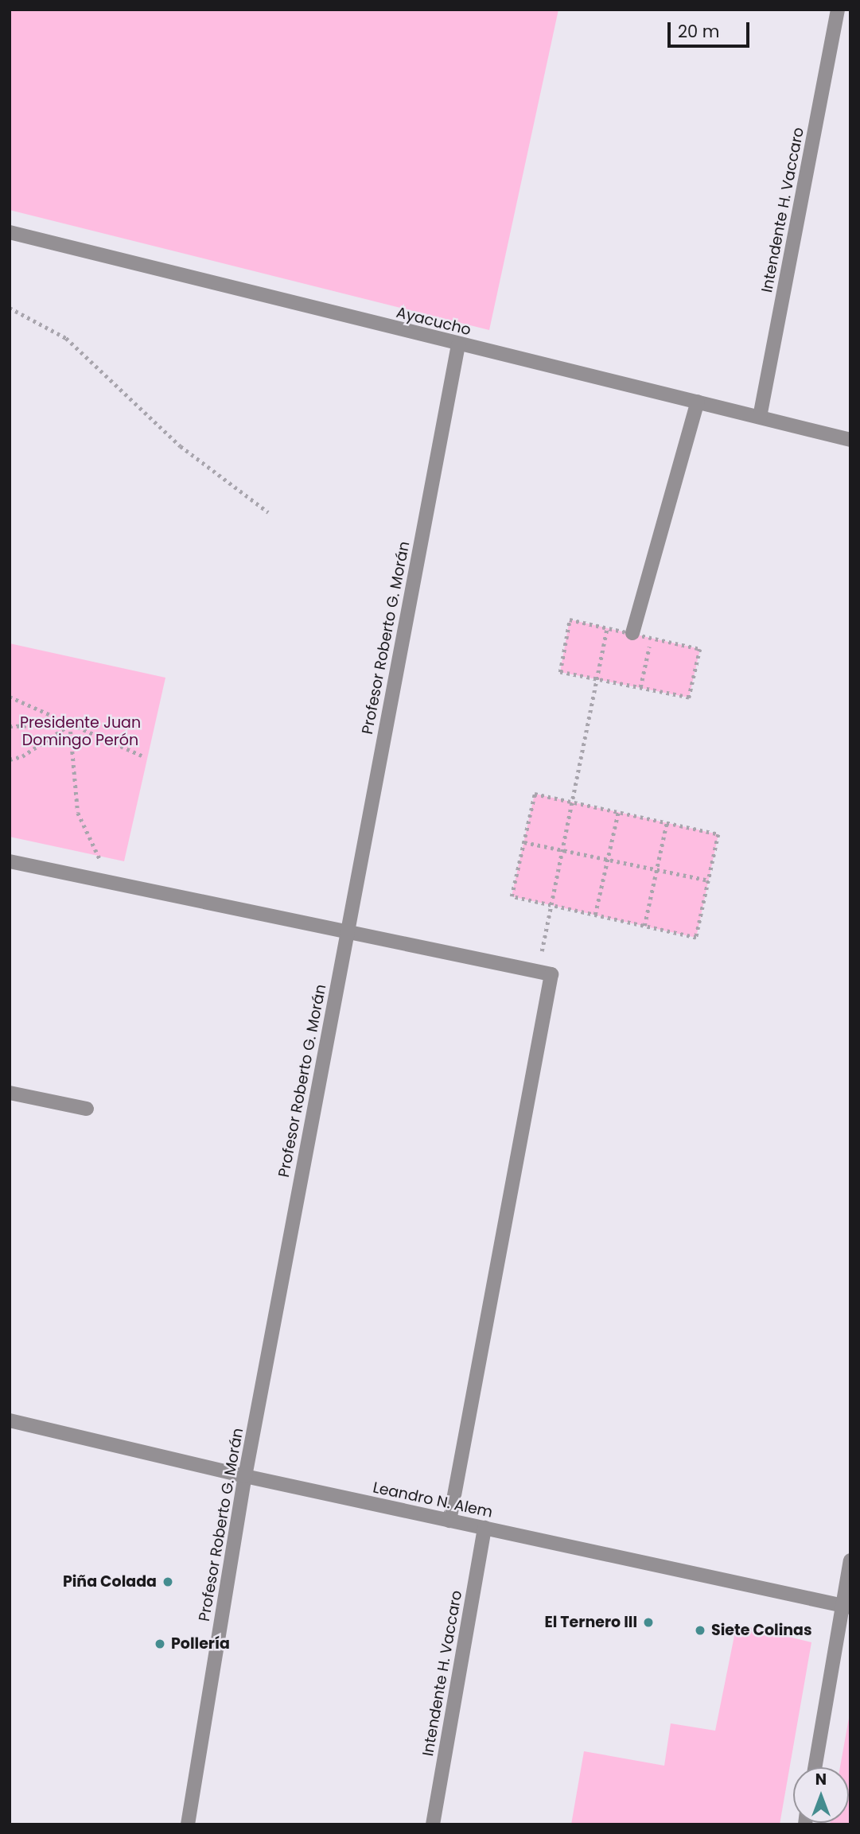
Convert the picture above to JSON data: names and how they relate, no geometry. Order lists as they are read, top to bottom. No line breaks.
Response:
{"streets":{"street":["Intendente H. Vaccaro","Ayacucho","Profesor Roberto G. Morán","Leandro N. Alem"]},"crossings":[["Intendente H. Vaccaro","Ayacucho"],["Intendente H. Vaccaro","Leandro N. Alem"],["Ayacucho","Profesor Roberto G. Morán"],["Profesor Roberto G. Morán","Leandro N. Alem"]],"parks":["Presidente Juan Domingo Perón"],"places":["Piña Colada","El Ternero III","Siete Colinas","Pollería"],"scale_bar":"20 m","north":"top"}
